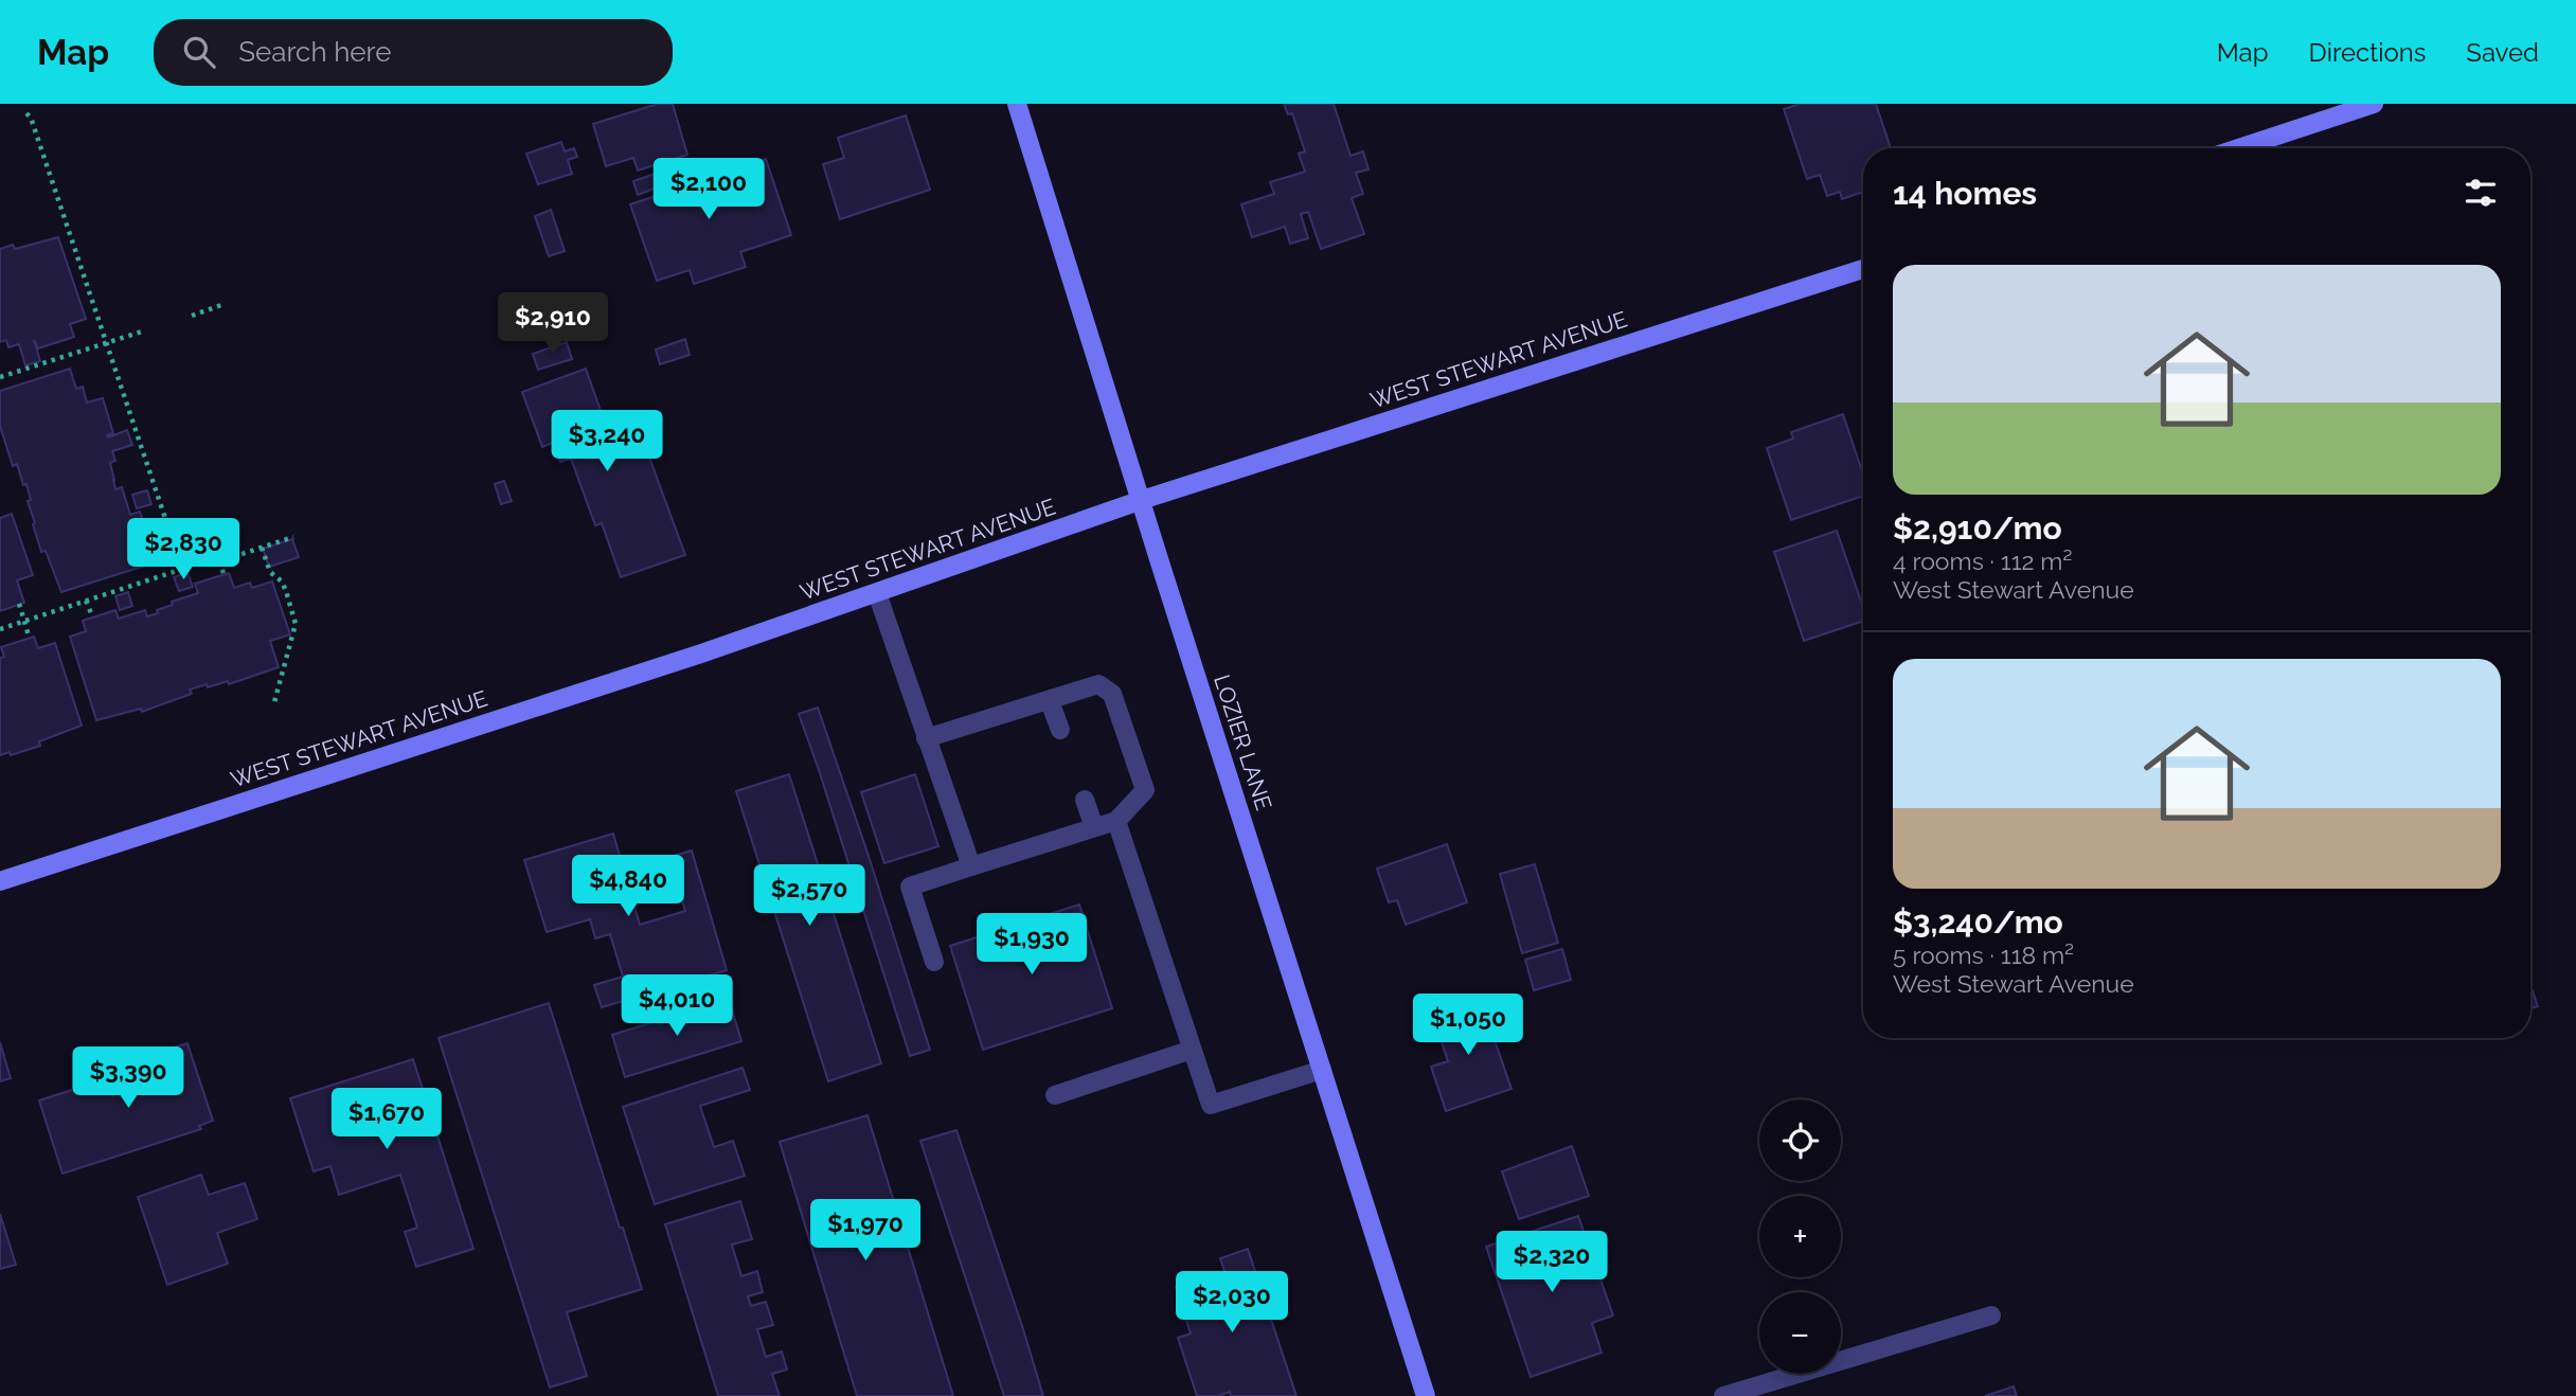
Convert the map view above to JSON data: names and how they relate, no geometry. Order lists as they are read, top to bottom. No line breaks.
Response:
{"streets":{"main road":["WEST STEWART AVENUE","LOZIER LANE"]},"crossings":[["WEST STEWART AVENUE","LOZIER LANE"]],"page":{"header":"Map","search":"Search here","nav":["Map","Directions","Saved"],"heading":"14 homes","price":["$2,100","$2,910","$3,240","$2,830","$4,840","$2,570","$1,930","$4,010","$1,050","$3,390","$1,670","$1,970","$2,320","$2,030"],"list":[{"name":"$2,910/mo","note":"4 rooms · 112 m² · West Stewart Avenue"},{"name":"$3,240/mo","note":"5 rooms · 118 m² · West Stewart Avenue"}],"map_buttons":["+","−"]}}
